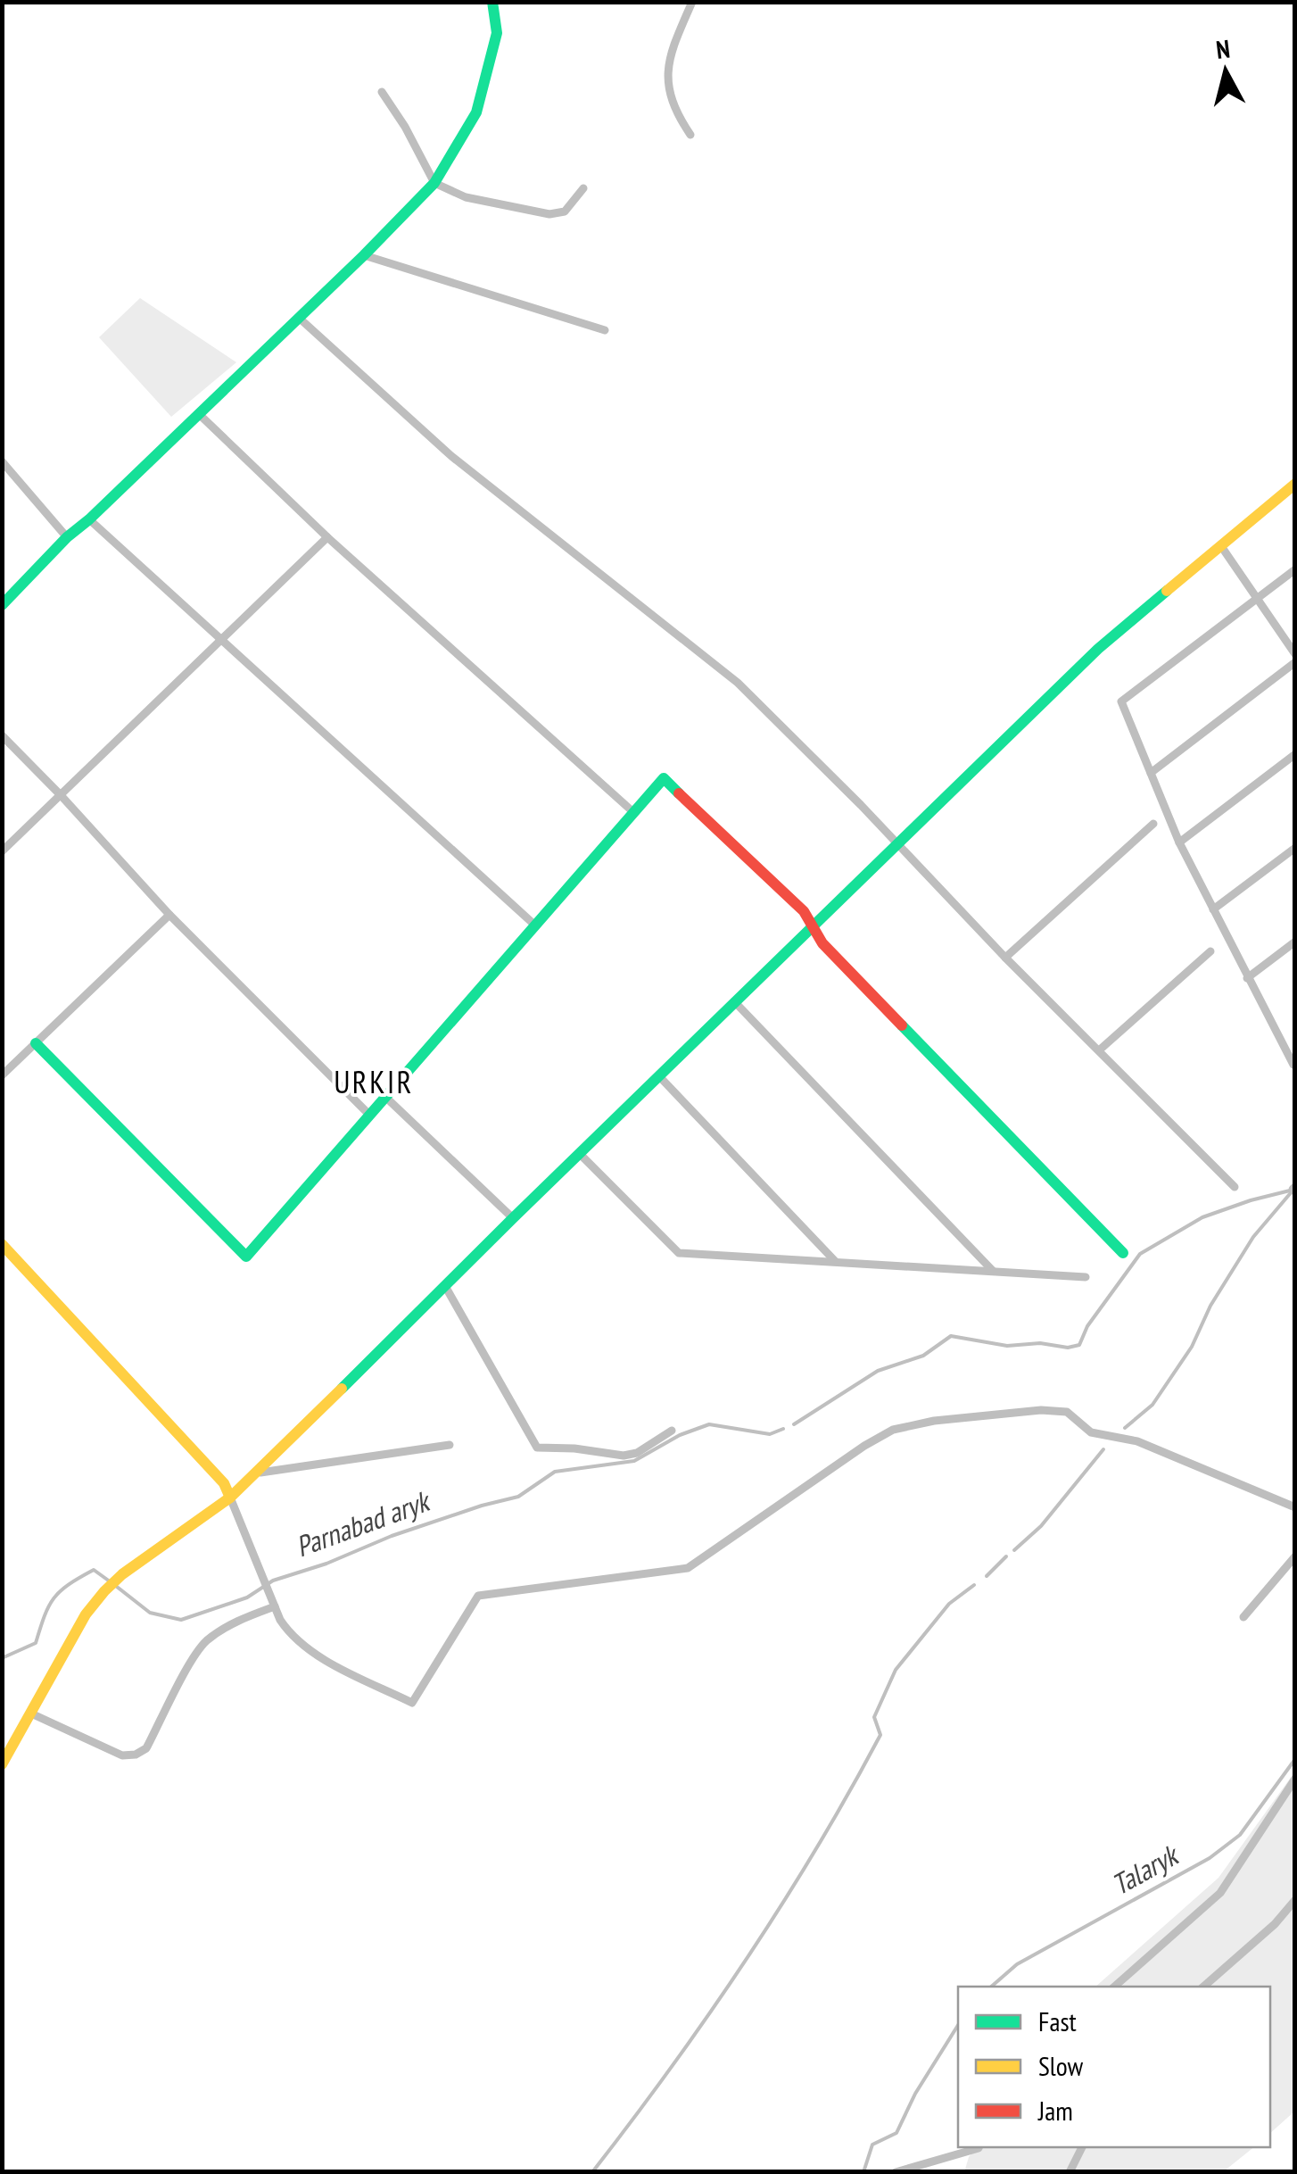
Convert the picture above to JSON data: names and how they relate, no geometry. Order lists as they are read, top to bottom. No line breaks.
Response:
{"districts":["URKIR"],"water":["Parnabad aryk","Talaryk"],"legend":["Fast","Slow","Jam"],"north":"top"}
